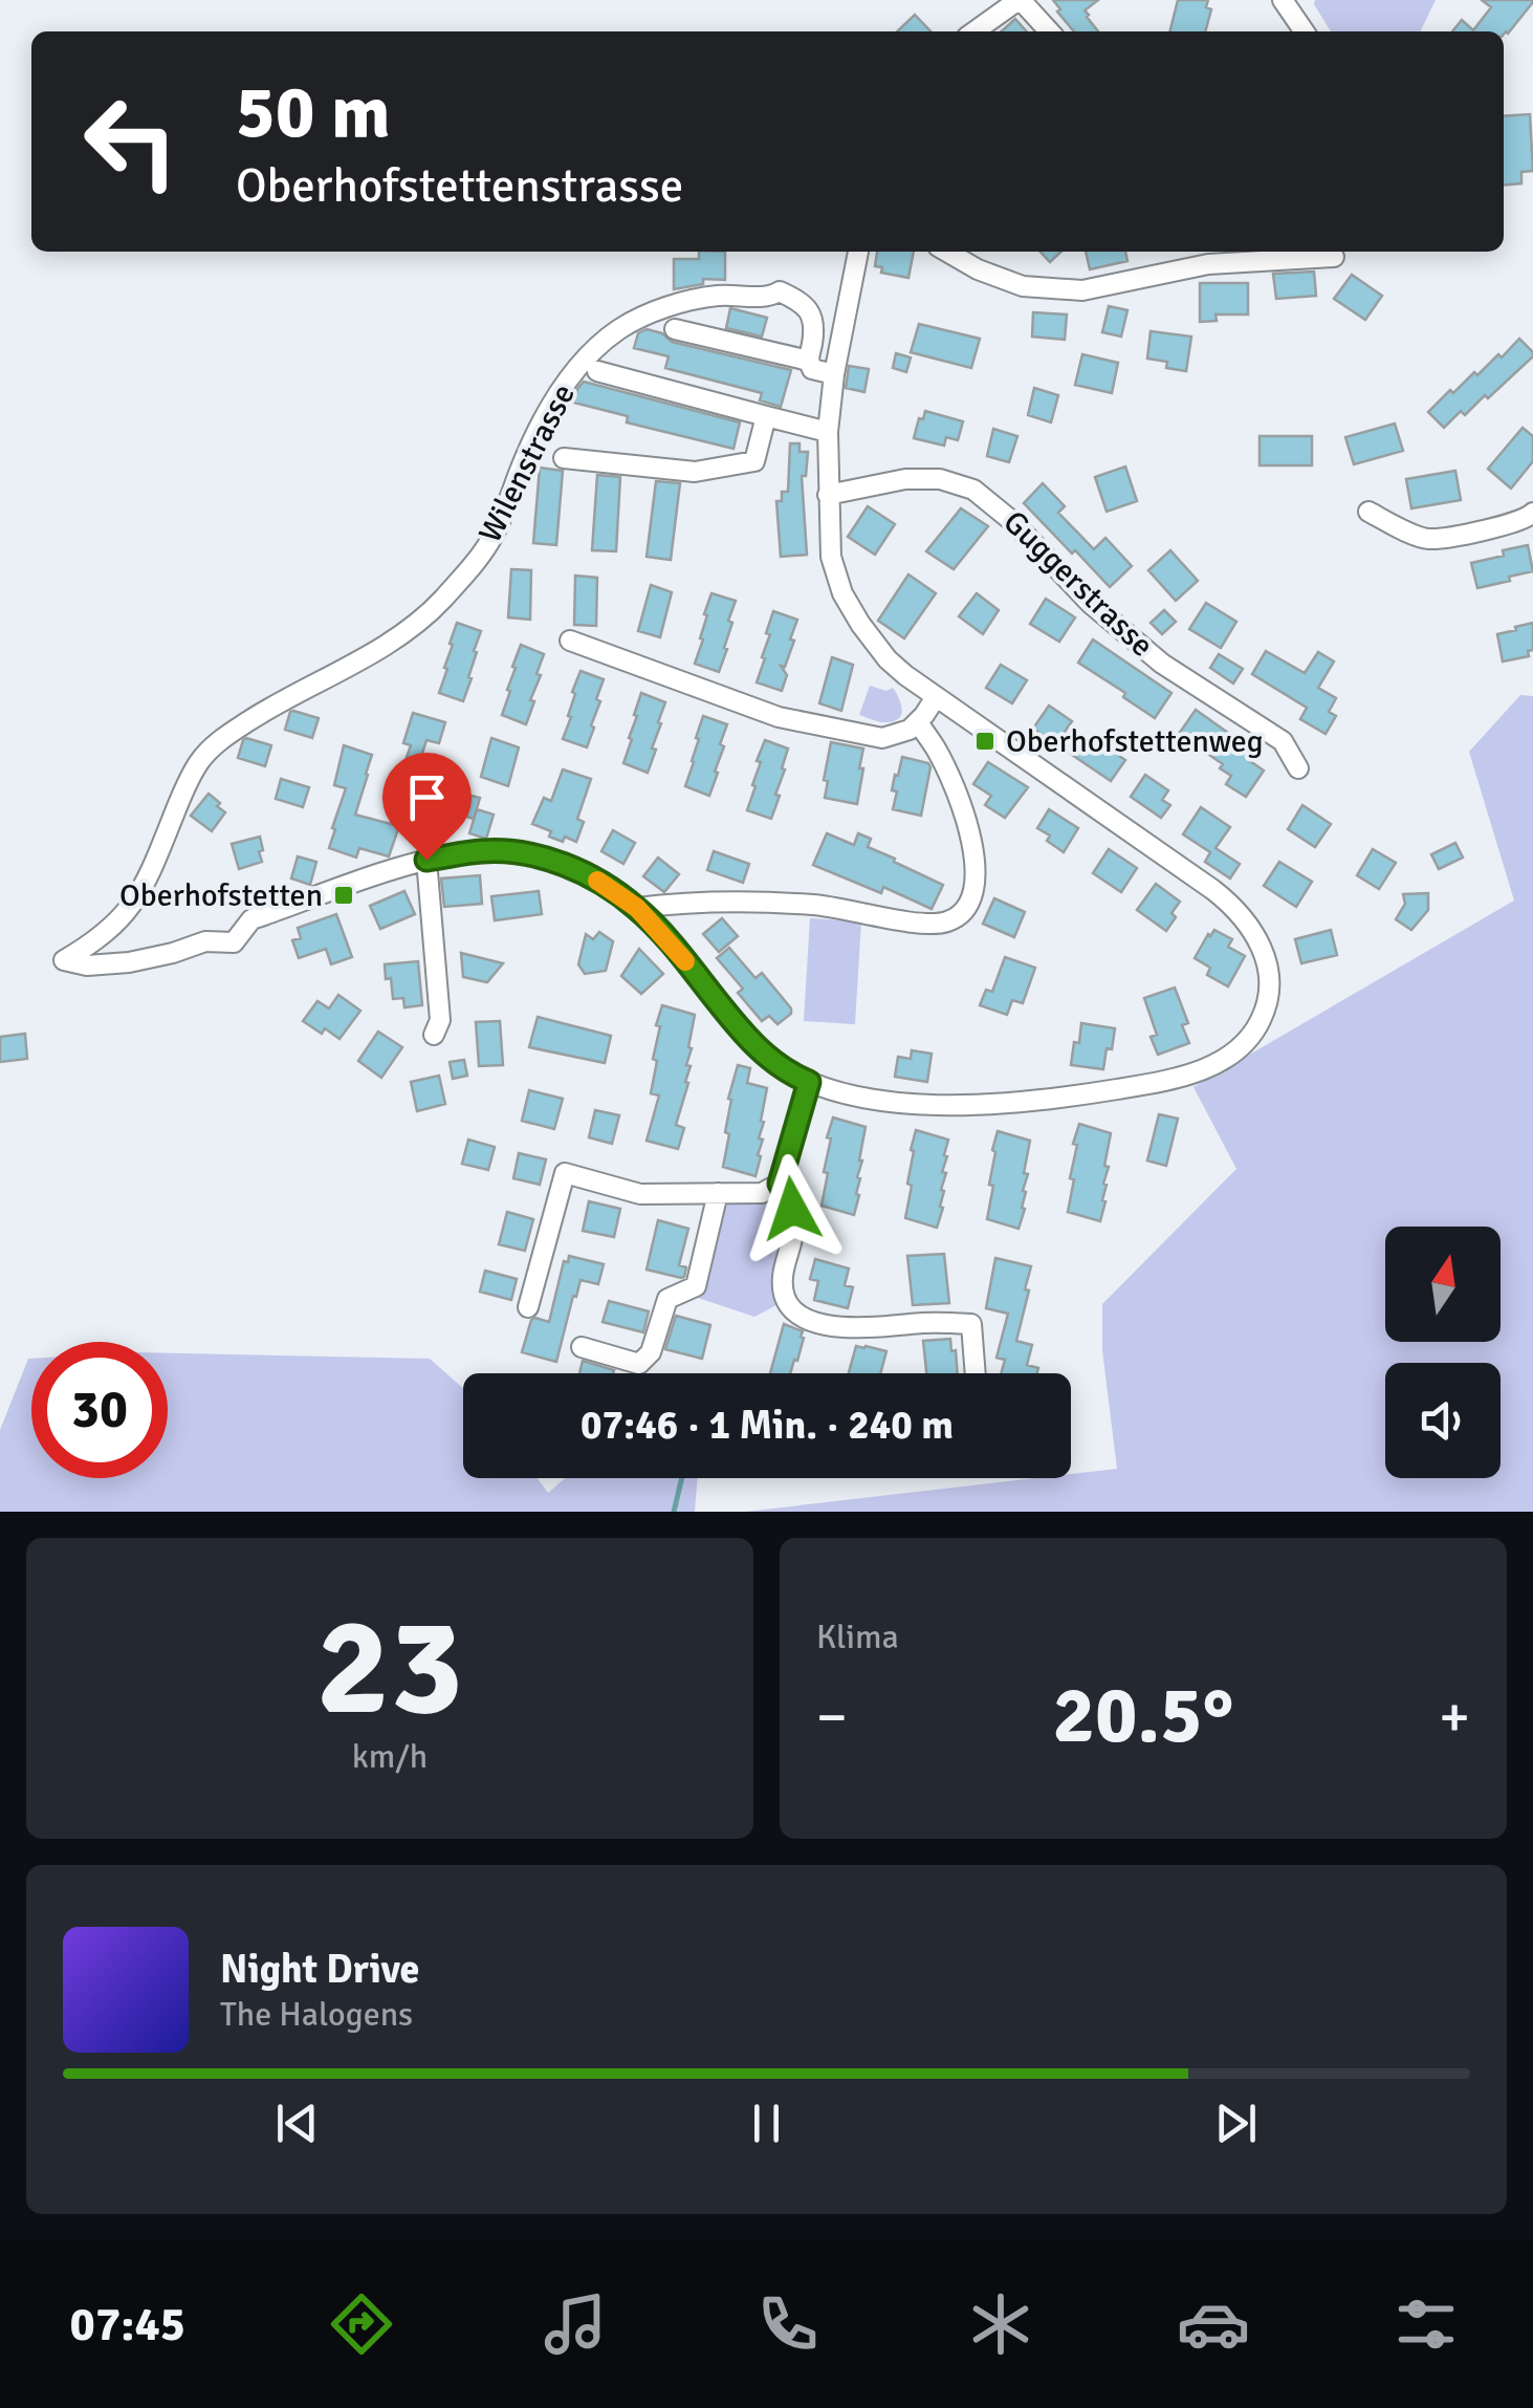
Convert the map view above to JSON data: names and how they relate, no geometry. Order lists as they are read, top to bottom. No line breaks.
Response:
{"streets":{"street":["Wilenstrasse","Guggerstrasse"]},"places":{"transit":["Oberhofstettenweg","Oberhofstetten"]},"north":"top","page":{"turn":["50 m","Oberhofstettenstrasse"],"limit":"30","trip":"07:46 · 1 Min. · 240 m","tile":[["23","km/h"],"Klima"],"heat":["−","20.5°","+"],"song":["Night Drive","The Halogens"],"tabs":"07:45"}}
